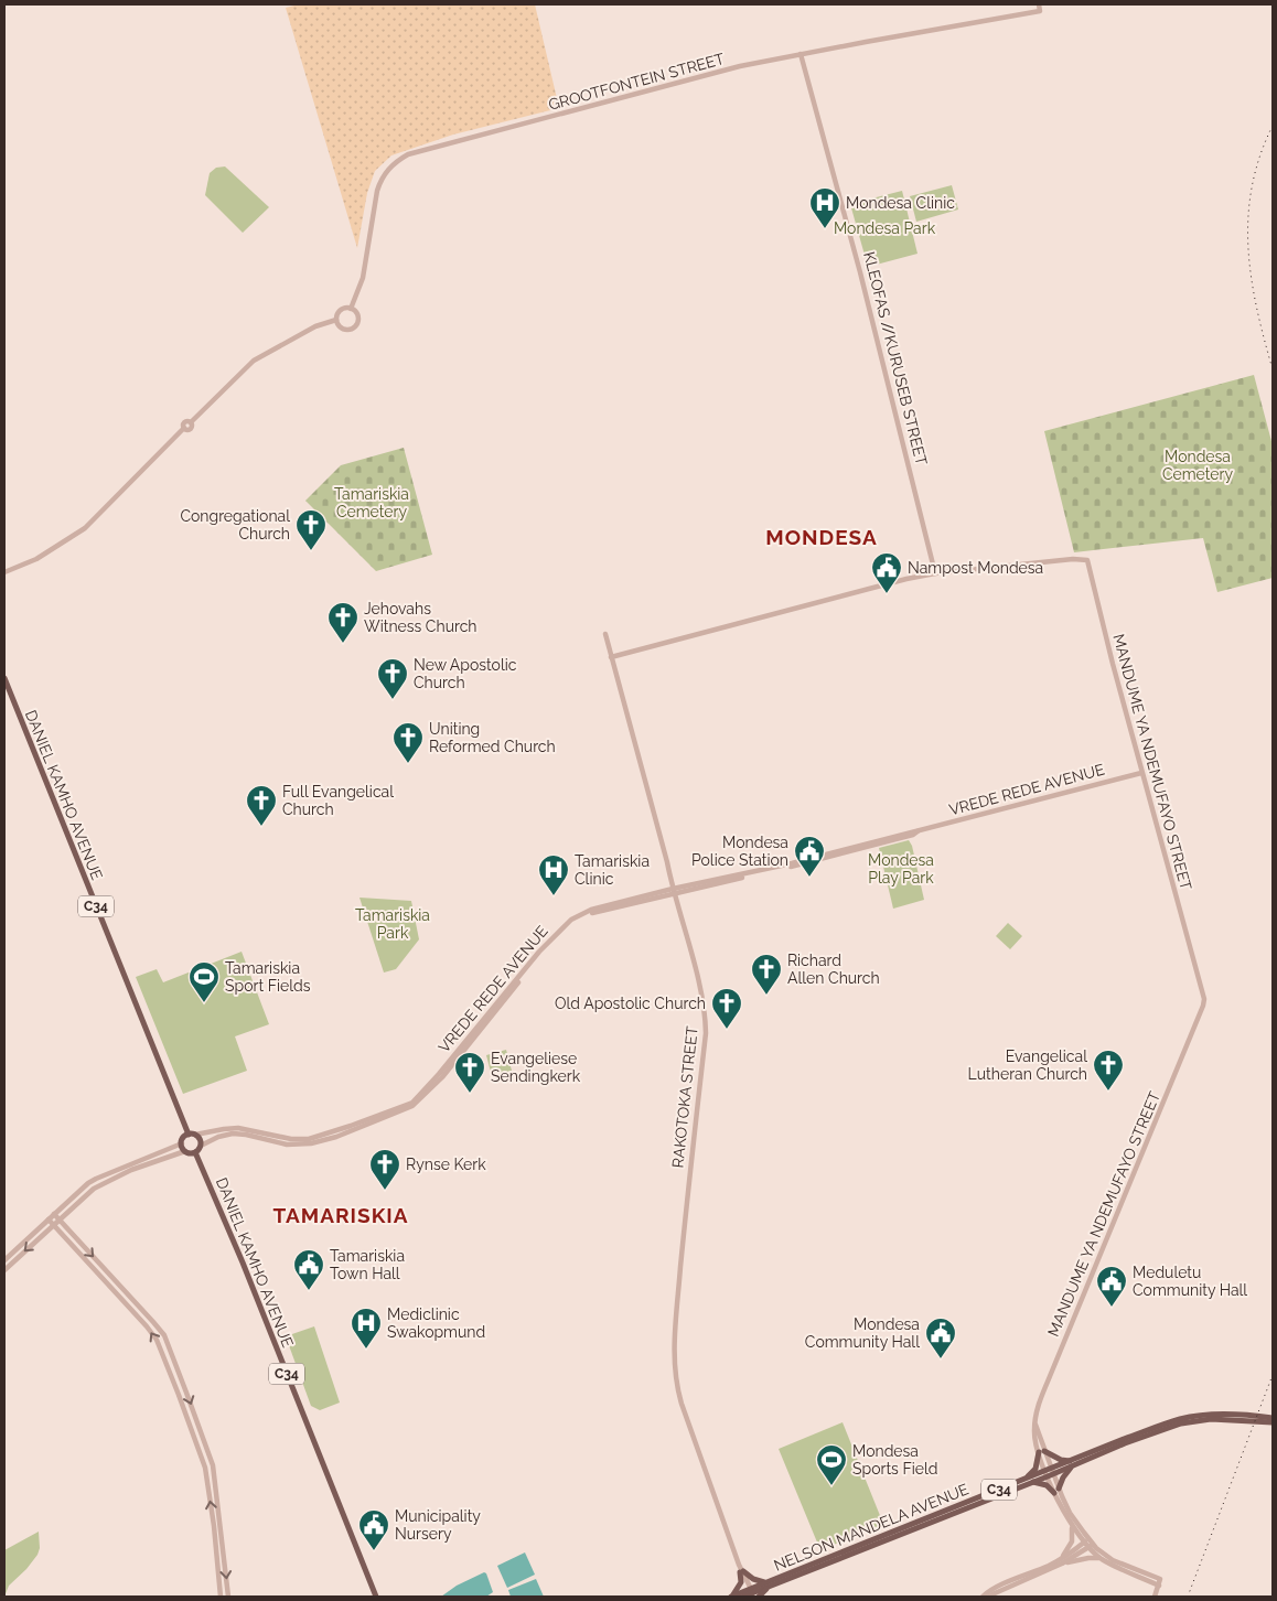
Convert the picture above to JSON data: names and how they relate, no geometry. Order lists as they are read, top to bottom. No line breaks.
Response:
{"streets":{"main road":["DANIEL KAMHO AVENUE","C34","NELSON MANDELA AVENUE"],"street":["GROOTFONTEIN STREET","KLEOFAS //KURUSEB STREET","MANDUME YA NDEMUFAYO STREET","VREDE REDE AVENUE","RAKOTOKA STREET"]},"crossings":[["GROOTFONTEIN STREET","KLEOFAS //KURUSEB STREET"],["KLEOFAS //KURUSEB STREET","MANDUME YA NDEMUFAYO STREET"],["MANDUME YA NDEMUFAYO STREET","VREDE REDE AVENUE"],["MANDUME YA NDEMUFAYO STREET","RAKOTOKA STREET"],["MANDUME YA NDEMUFAYO STREET","NELSON MANDELA AVENUE"],["VREDE REDE AVENUE","DANIEL KAMHO AVENUE"],["VREDE REDE AVENUE","RAKOTOKA STREET"],["RAKOTOKA STREET","NELSON MANDELA AVENUE"]],"districts":["MONDESA","TAMARISKIA"],"parks":["Mondesa Park","Mondesa Cemetery","Tamariskia Cemetery","Mondesa Play Park","Tamariskia Park"],"places":{"hospital":["Mondesa Clinic","Tamariskia Clinic","Mediclinic Swakopmund"],"church":["Congregational Church","Jehovahs Witness Church","New Apostolic Church","Uniting Reformed Church","Full Evangelical Church","Richard Allen Church","Old Apostolic Church","Evangelical Lutheran Church","Evangeliese Sendingkerk","Rynse Kerk"],"public building":["Nampost Mondesa","Mondesa Police Station","Tamariskia Town Hall","Meduletu Community Hall","Mondesa Community Hall","Municipality Nursery"],"sports":["Tamariskia Sport Fields","Mondesa Sports Field"]}}
